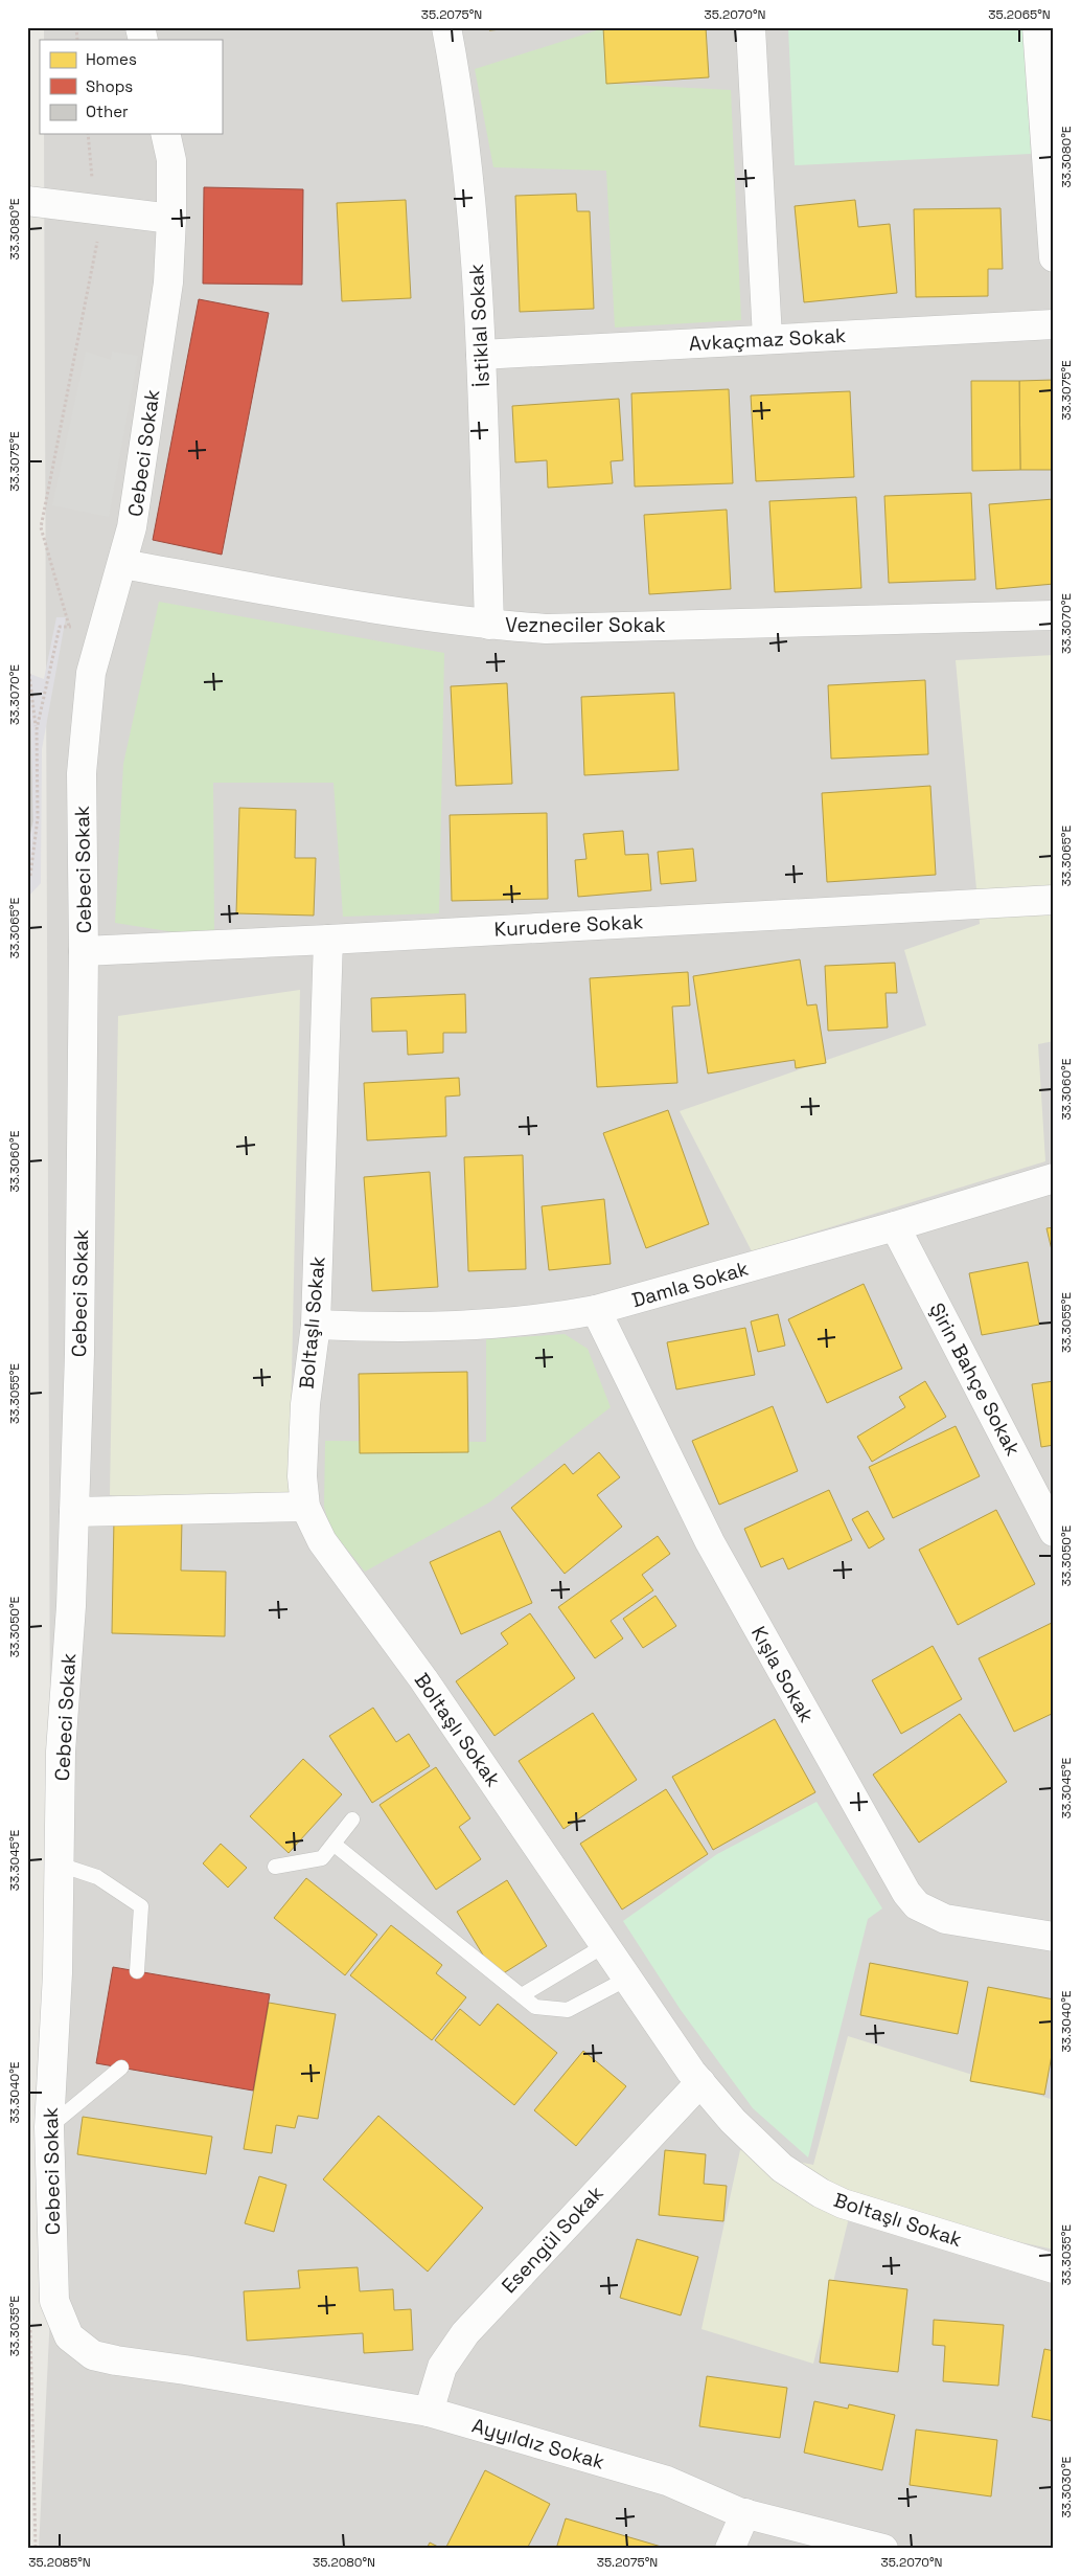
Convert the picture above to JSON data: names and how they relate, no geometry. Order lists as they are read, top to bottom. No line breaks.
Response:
{"streets":{"street":["İstiklal Sokak","Avkaçmaz Sokak","Cebeci Sokak","Vezneciler Sokak","Kurudere Sokak","Damla Sokak","Boltaşlı Sokak","Şirin Bahçe Sokak","Kışla Sokak","Esengül Sokak","Ayyıldız Sokak"]},"crossings":[["İstiklal Sokak","Avkaçmaz Sokak"],["İstiklal Sokak","Vezneciler Sokak"],["Cebeci Sokak","Vezneciler Sokak"],["Cebeci Sokak","Kurudere Sokak"],["Cebeci Sokak","Ayyıldız Sokak"],["Kurudere Sokak","Boltaşlı Sokak"],["Damla Sokak","Boltaşlı Sokak"],["Damla Sokak","Şirin Bahçe Sokak"],["Damla Sokak","Kışla Sokak"],["Boltaşlı Sokak","Esengül Sokak"],["Esengül Sokak","Ayyıldız Sokak"]],"legend":["Homes","Shops","Other"],"coordinates":["35.2075°N","35.2070°N","35.2065°N","33.3080°E","33.3075°E","33.3070°E","33.3065°E","33.3060°E","33.3055°E","33.3050°E","33.3045°E","33.3040°E","33.3035°E","33.3030°E","35.2085°N","35.2080°N"]}
